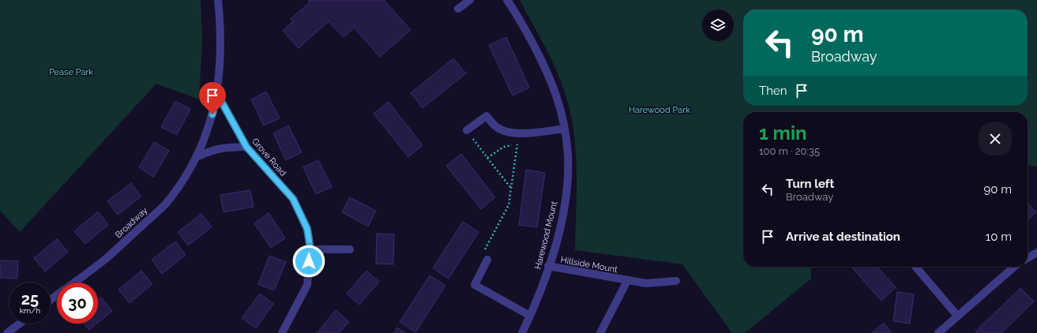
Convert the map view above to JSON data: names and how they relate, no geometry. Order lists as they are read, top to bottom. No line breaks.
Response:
{"streets":{"street":["Grove Road","Broadway","Harewood Mount","Hillside Mount"]},"crossings":[["Grove Road","Broadway"],["Harewood Mount","Hillside Mount"]],"parks":["Pease Park","Harewood Park"],"page":{"turn":["90 m","Broadway"],"then":"Then","heading":["1 min","100 m · 20:35"],"list":[{"name":"Turn left","note":"Broadway","value":"90 m"},{"name":"Arrive at destination","value":"10 m"}],"speed":"25 km/h","limit":"30"}}
